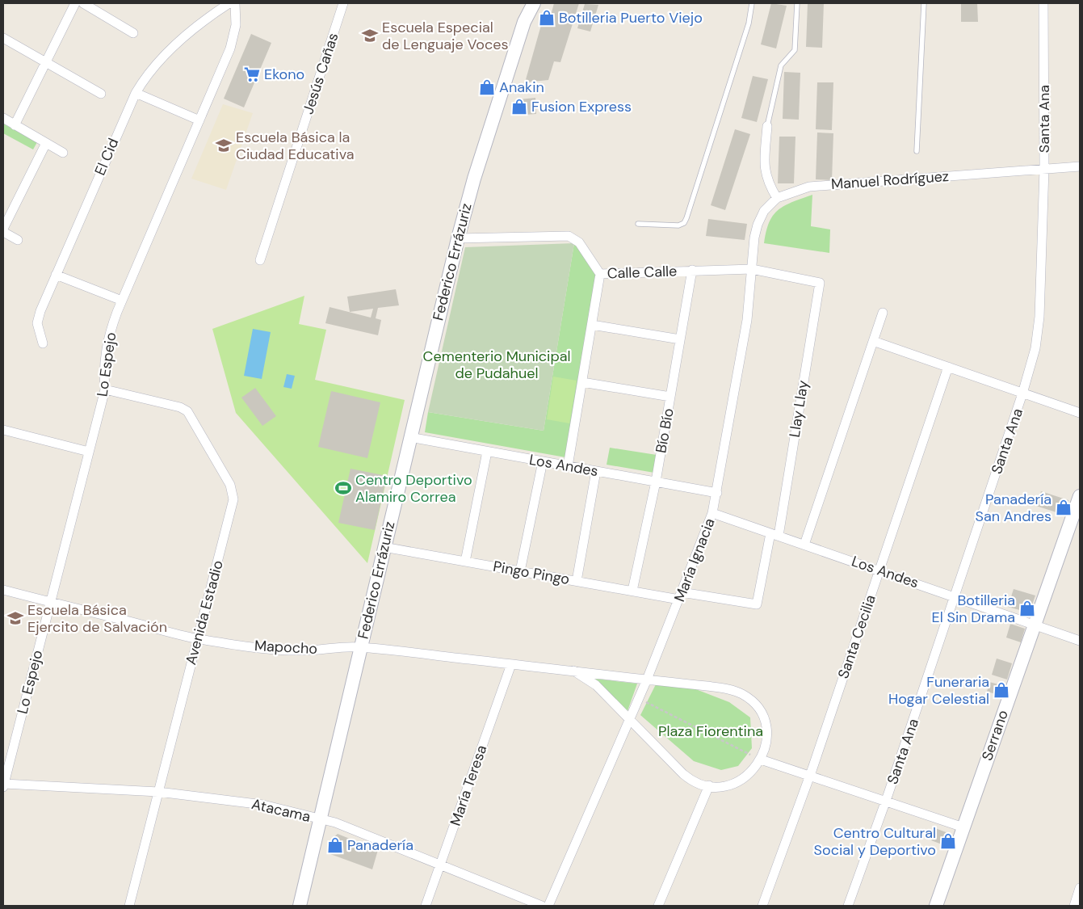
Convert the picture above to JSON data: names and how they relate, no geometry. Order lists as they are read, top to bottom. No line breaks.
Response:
{"streets":{"street":["Jesús Cañas","Santa Ana","El Cid","Manuel Rodríguez","Federico Errázuriz","Calle Calle","Lo Espejo","Llay Llay","Bío Bío","Los Andes","María Ignacia","Pingo Pingo","Avenida Estadio","Santa Cecilia","Mapocho","Serrano","María Teresa","Atacama"]},"crossings":[["Santa Ana","Manuel Rodríguez"],["Santa Ana","Los Andes"],["Manuel Rodríguez","María Ignacia"],["Federico Errázuriz","Calle Calle"],["Federico Errázuriz","Los Andes"],["Federico Errázuriz","Pingo Pingo"],["Federico Errázuriz","Mapocho"],["Federico Errázuriz","Atacama"],["Calle Calle","Llay Llay"],["Calle Calle","Bío Bío"],["Calle Calle","María Ignacia"],["Lo Espejo","Avenida Estadio"],["Lo Espejo","Mapocho"],["Lo Espejo","Atacama"],["Llay Llay","Los Andes"],["Llay Llay","Pingo Pingo"],["Bío Bío","Los Andes"],["Bío Bío","Pingo Pingo"],["Los Andes","María Ignacia"],["Los Andes","Santa Cecilia"],["Los Andes","Serrano"],["María Ignacia","Pingo Pingo"],["María Ignacia","Mapocho"],["Avenida Estadio","Mapocho"],["Avenida Estadio","Atacama"],["Mapocho","María Teresa"],["María Teresa","Atacama"]],"parks":["Cementerio Municipal de Pudahuel","Plaza Fiorentina"],"places":{"shop":["Botilleria Puerto Viejo","Anakin","Fusion Express","Panadería San Andres","Botilleria El Sin Drama","Funeraria Hogar Celestial","Centro Cultural Social y Deportivo","Panadería"],"school or university":["Escuela Especial de Lenguaje Voces","Escuela Básica la Ciudad Educativa","Escuela Básica Ejercito de Salvación"],"supermarket":["Ekono"],"sports":["Centro Deportivo Alamiro Correa"]}}
